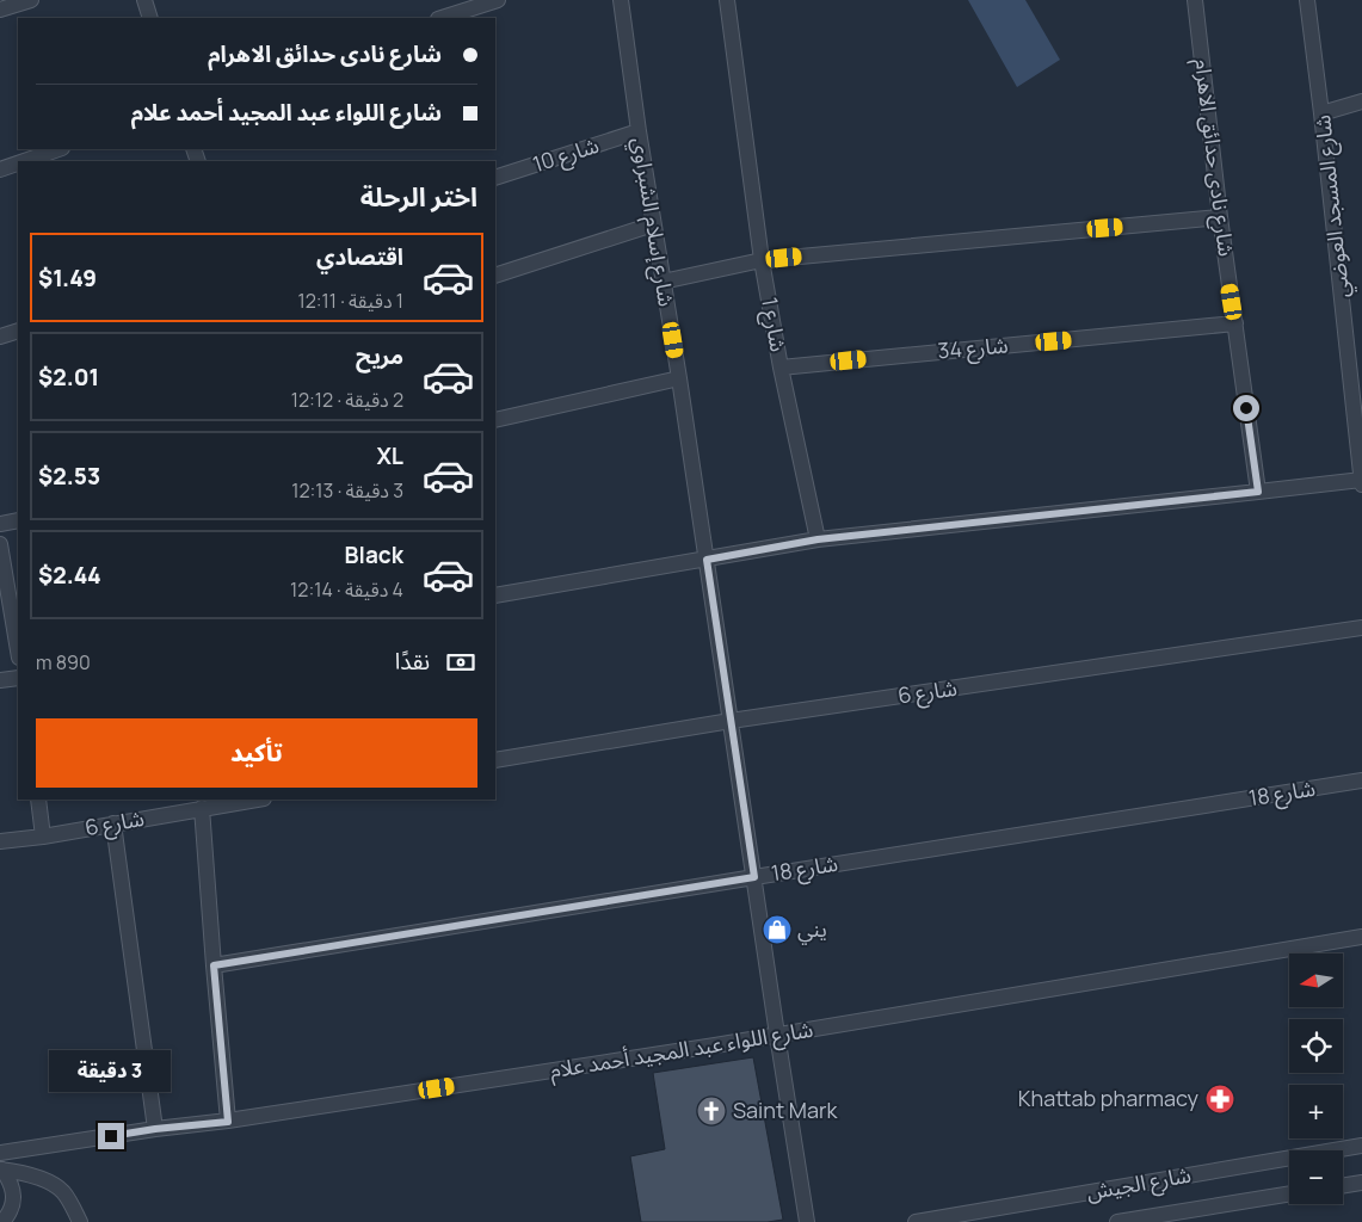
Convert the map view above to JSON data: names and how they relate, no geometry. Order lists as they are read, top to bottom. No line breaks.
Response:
{"streets":{"street":["شارع 10","شارع نادى حدائق الاهرام","شارع المسجد العوضي","شارع إسلام الشبراوي","شارع 1","شارع 34","شارع 6","شارع 18","شارع اللواء عبد المجيد أحمد علام","شارع الجيش"]},"crossings":[["شارع 10","شارع إسلام الشبراوي"],["شارع نادى حدائق الاهرام","شارع 34"],["شارع إسلام الشبراوي","شارع 6"],["شارع إسلام الشبراوي","شارع 18"],["شارع إسلام الشبراوي","شارع اللواء عبد المجيد أحمد علام"],["شارع 1","شارع 34"]],"places":{"shop":["يني"],"pharmacy":["Khattab pharmacy"],"church":["Saint Mark"]},"north":"left","page":{"banner":["شارع نادى حدائق الاهرام","شارع اللواء عبد المجيد أحمد علام"],"heading":"اختر الرحلة","list":[{"name":"اقتصادي","note":"1 دقيقة · 12:11","value":"$1.49"},{"name":"مريح","note":"2 دقيقة · 12:12","value":"$2.01"},{"name":"XL","note":"3 دقيقة · 12:13","value":"$2.53"},{"name":"Black","note":"4 دقيقة · 12:14","value":"$2.44"}],"pay":["نقدًا","890 m"],"buttons":"تأكيد","map_buttons":["+","−"],"bubble":"3 دقيقة"}}
